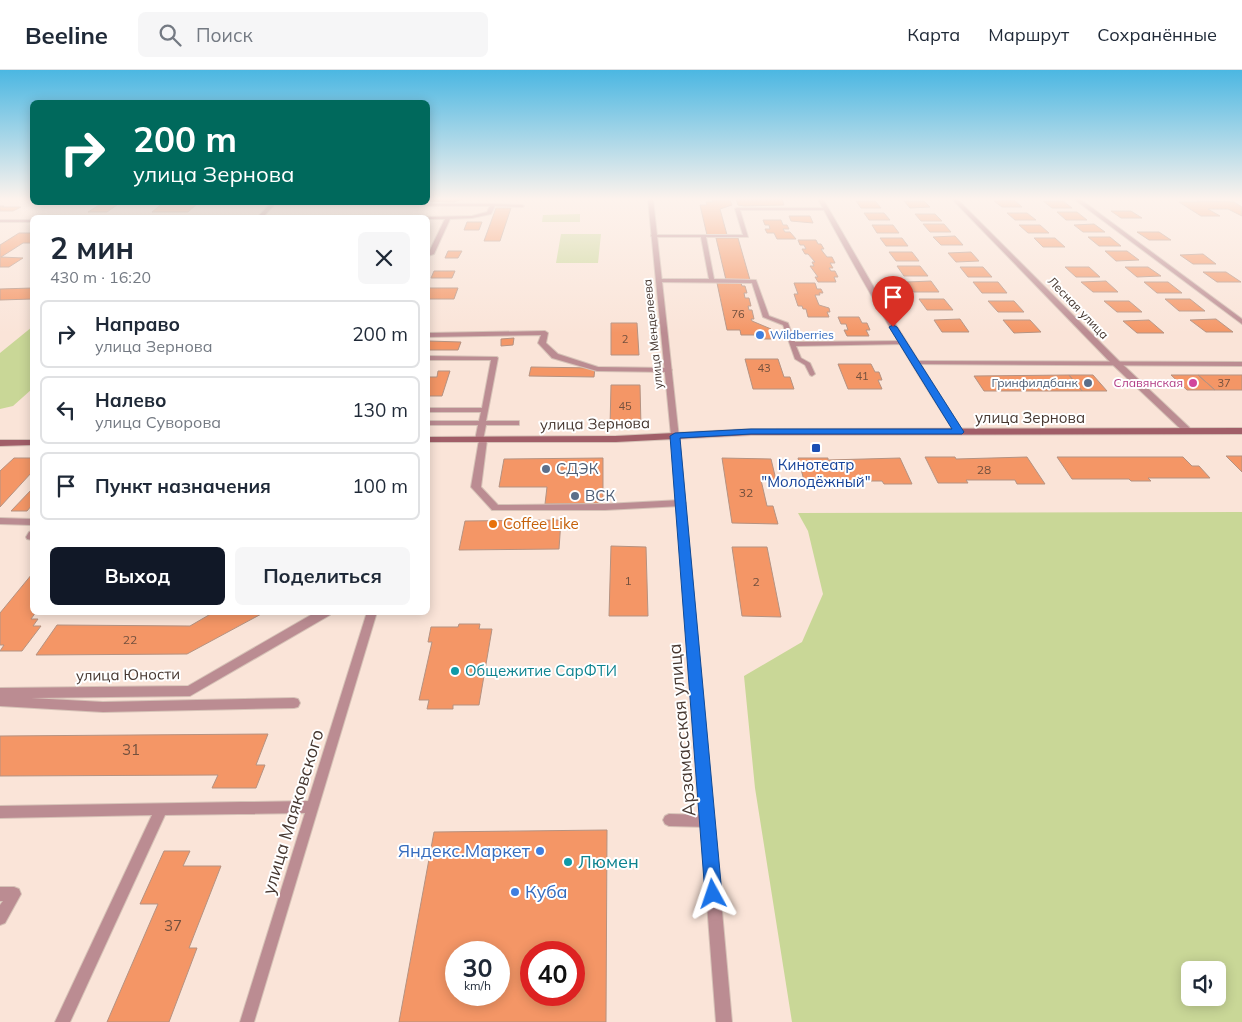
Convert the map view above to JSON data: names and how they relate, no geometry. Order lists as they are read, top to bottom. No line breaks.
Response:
{"streets":{"main road":["улица Зернова"],"street":["Лесная улица","улица Менделеева","улица Юности","Арзамасская улица"],"lane":["улица Маяковского"]},"crossings":[["Лесная улица","улица Зернова"],["улица Менделеева","улица Зернова"],["улица Менделеева","Арзамасская улица"],["улица Зернова","Арзамасская улица"]],"places":{"other":["Wildberries","Гринфилдбанк","Славянская","СДЭК","ВСК","Coffee Like","Общежитие СарФТИ","Яндекс.Маркет","Люмен","Куба"],"transit":["Кинотеатр \"Молодёжный\""]},"house_numbers":["76","2","43","41","37","45","28","32","1","2","22","31","37"],"page":{"header":"Beeline","search":"Поиск","nav":["Карта","Маршрут","Сохранённые"],"turn":["200 m","улица Зернова"],"heading":["2 мин","430 m · 16:20"],"list":[{"name":"Направо","note":"улица Зернова","value":"200 m"},{"name":"Налево","note":"улица Суворова","value":"130 m"},{"name":"Пункт назначения","value":"100 m"}],"buttons":["Выход","Поделиться"],"speed":"30 km/h","limit":"40"}}
